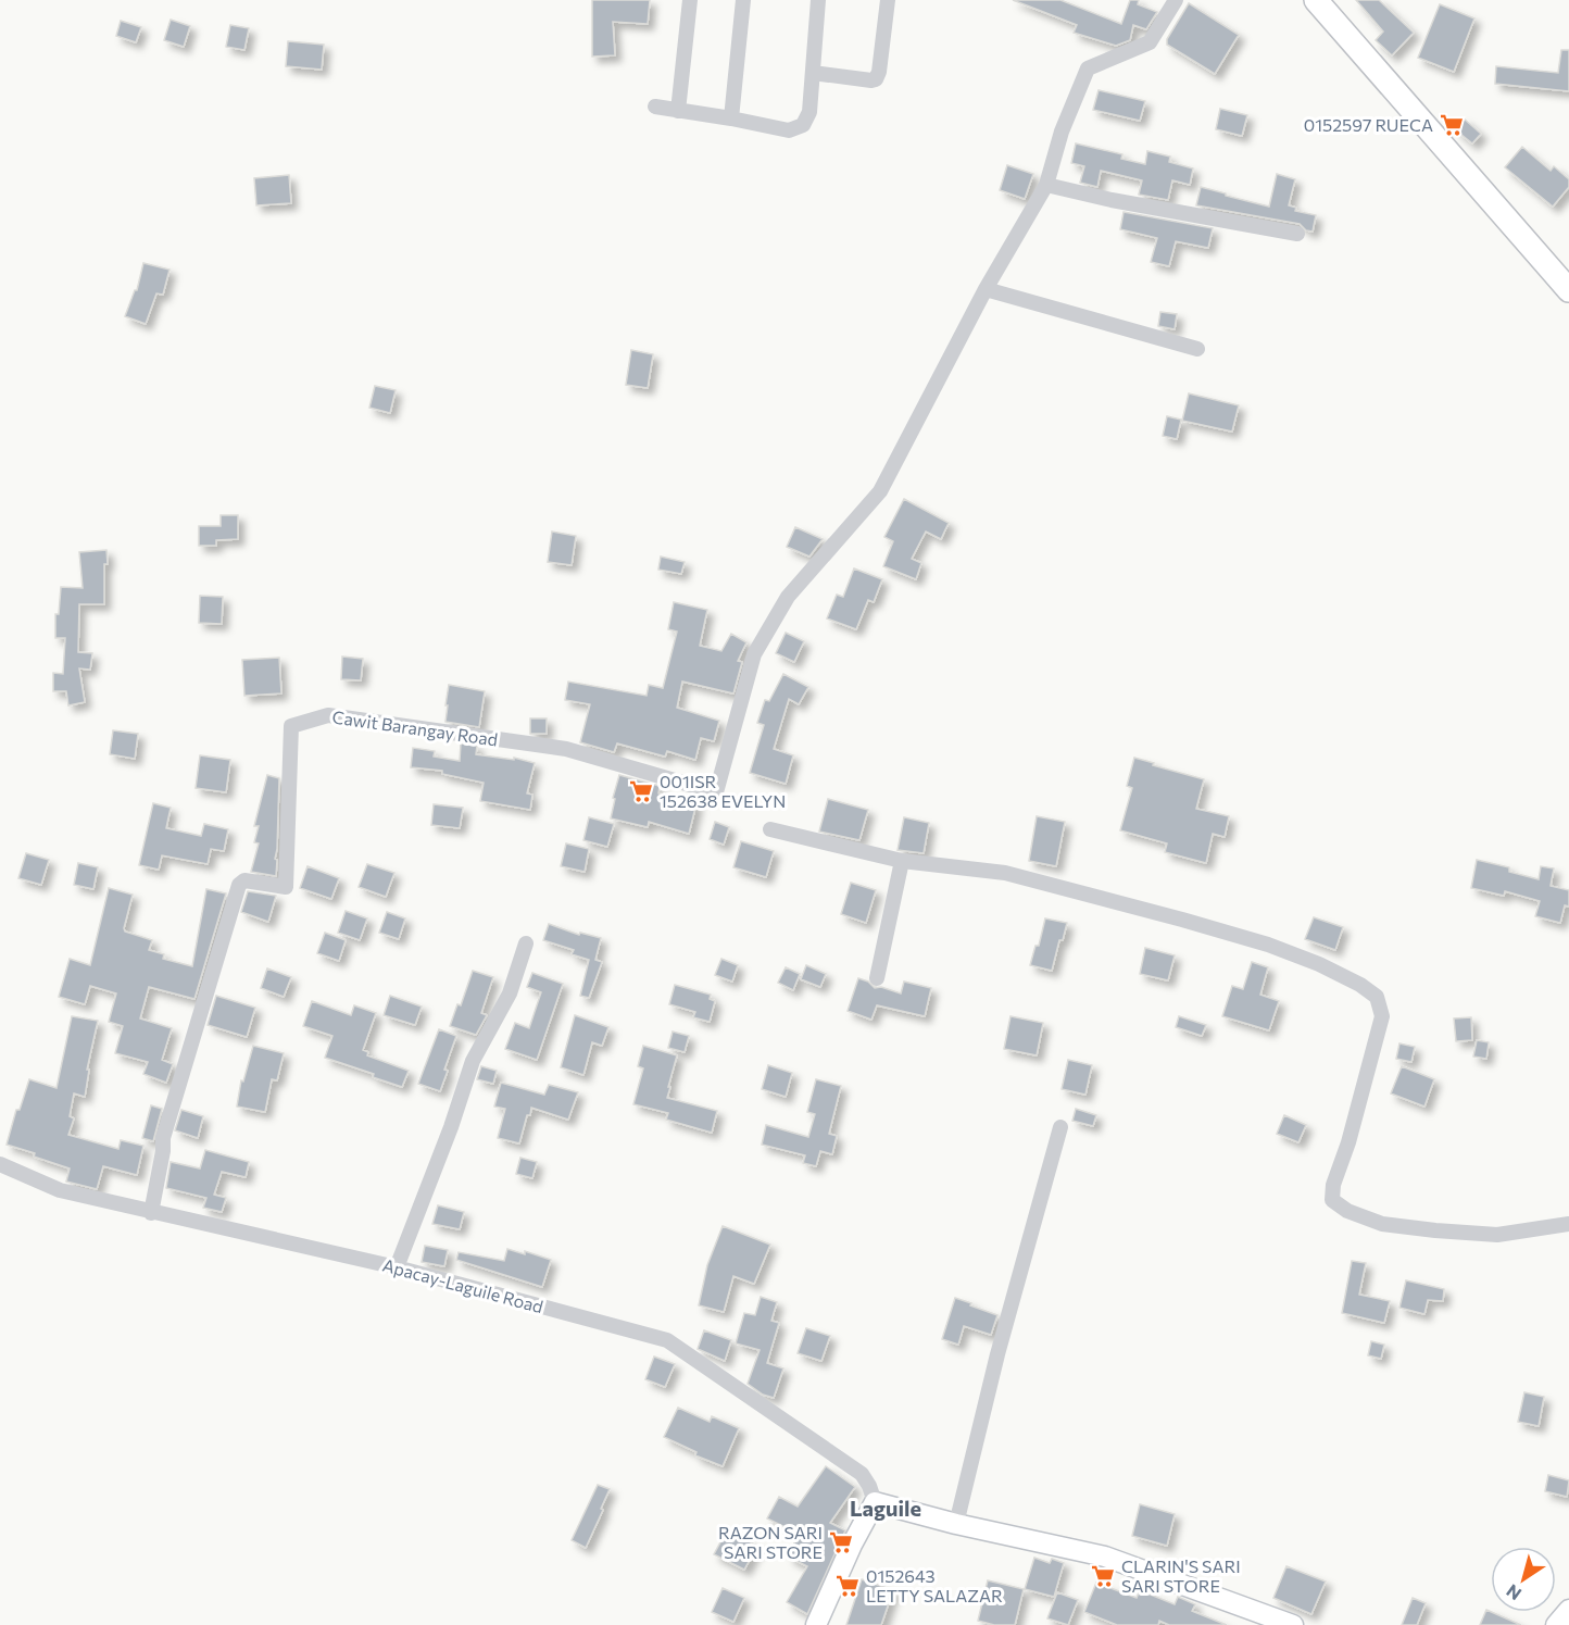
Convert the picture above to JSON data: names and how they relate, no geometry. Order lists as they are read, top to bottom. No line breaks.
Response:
{"streets":{"street":["Cawit Barangay Road","Apacay-Laguile Road"]},"crossings":[["Cawit Barangay Road","Apacay-Laguile Road"]],"districts":["Laguile"],"places":{"supermarket":["0152597 RUECA","001ISR 152638 EVELYN","RAZON SARI SARI STORE","CLARIN'S SARI SARI STORE","0152643 LETTY SALAZAR"]},"north":"bottom left"}
